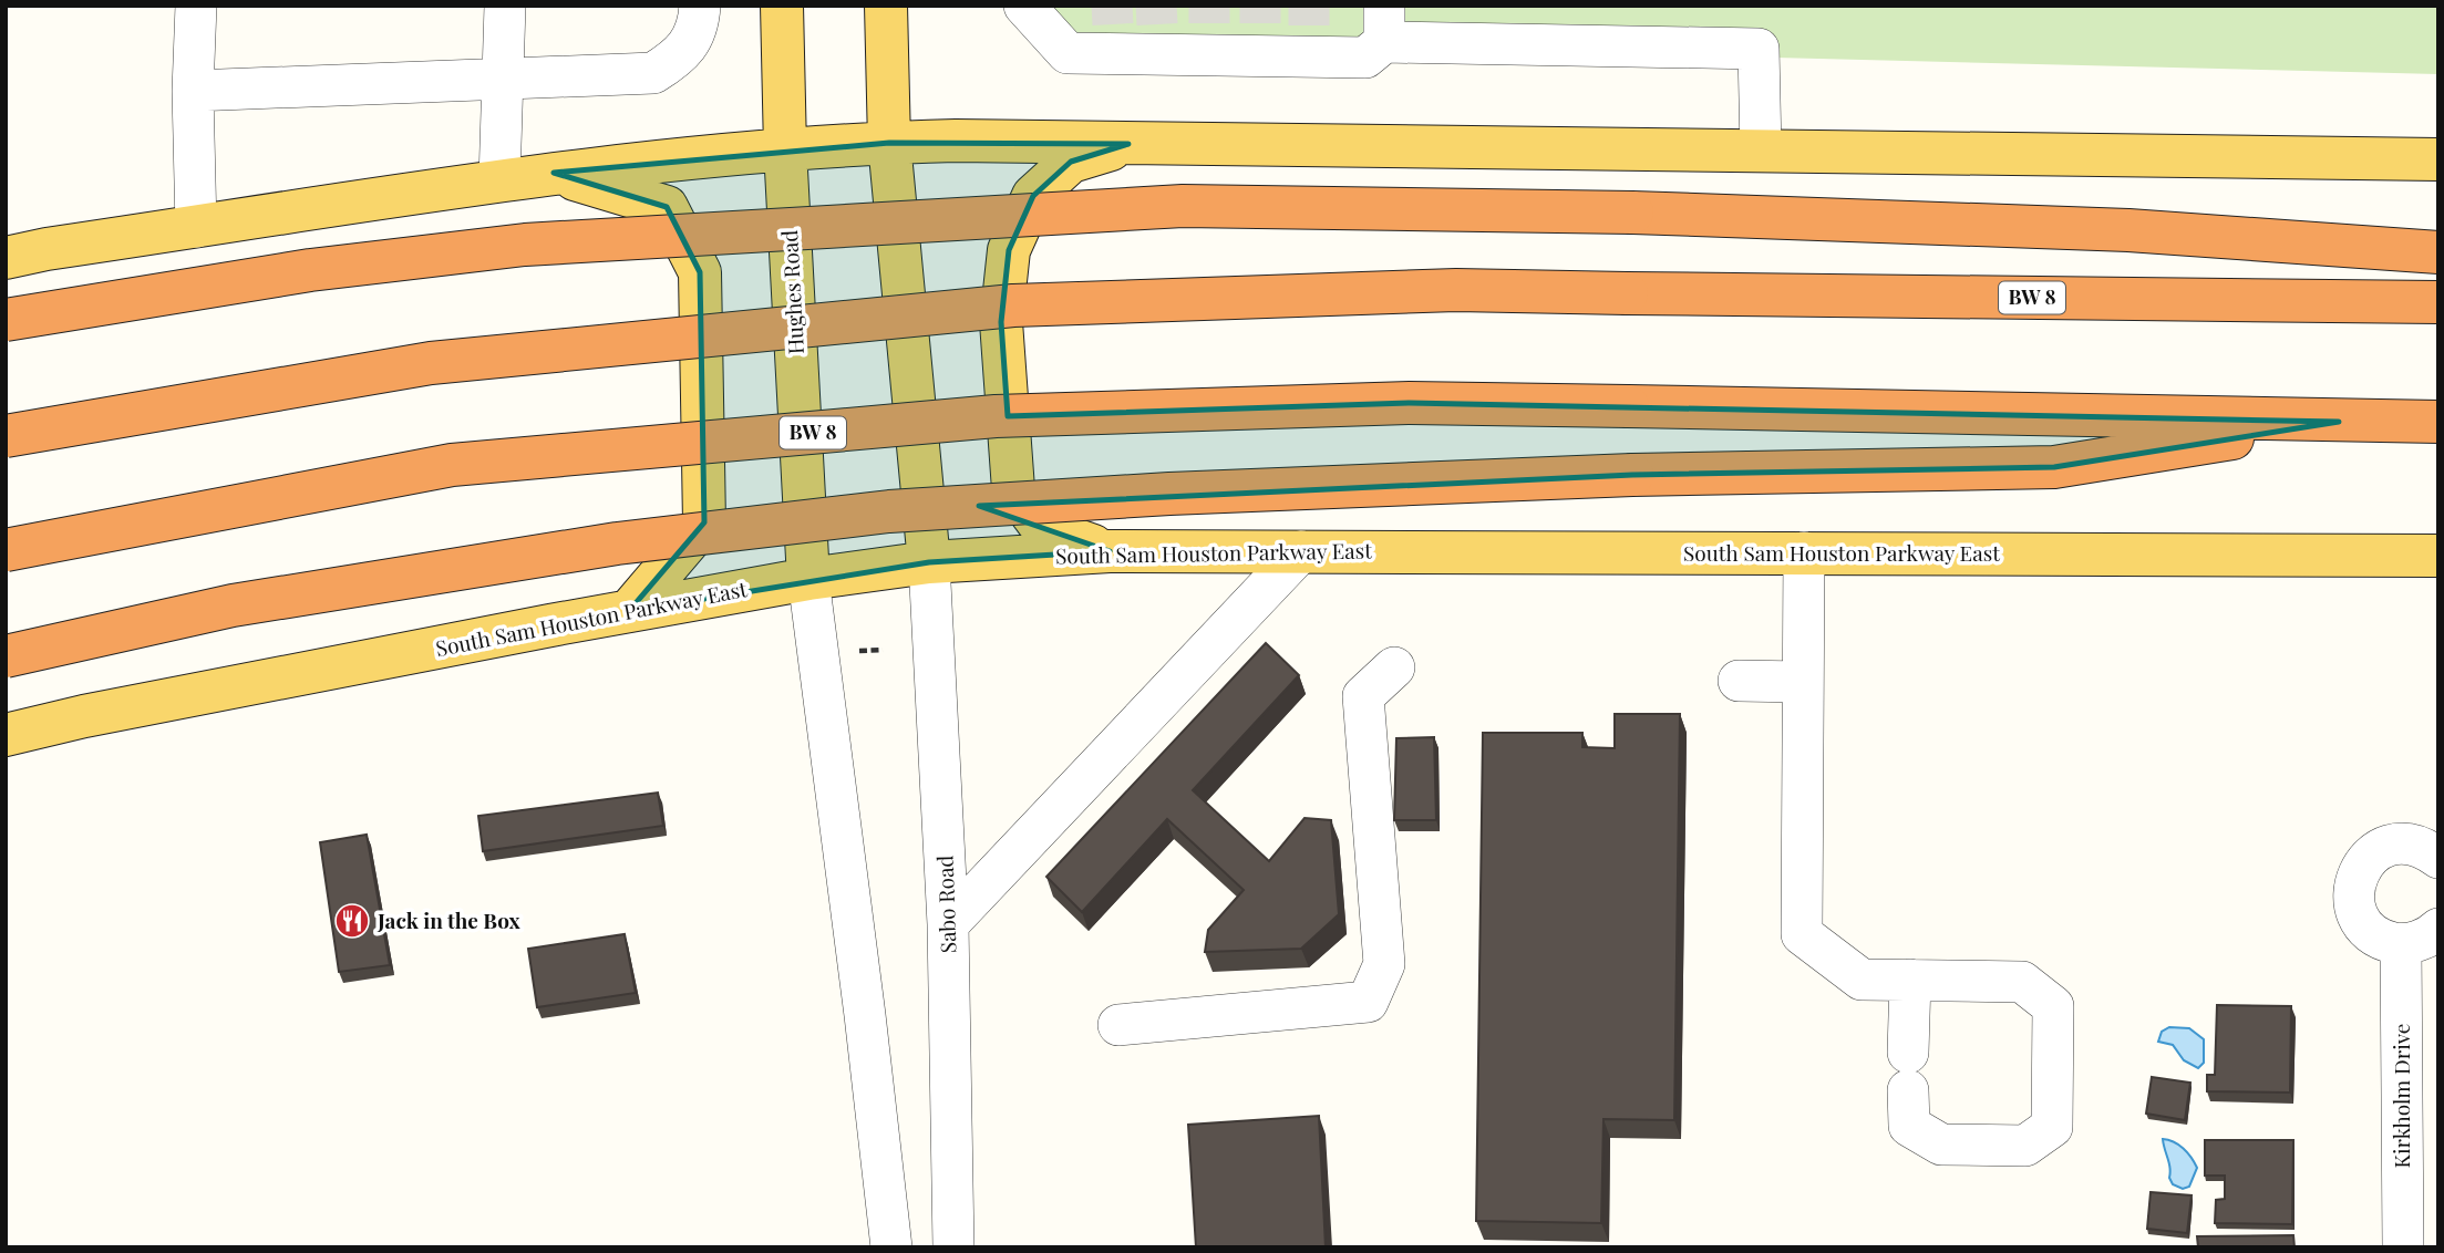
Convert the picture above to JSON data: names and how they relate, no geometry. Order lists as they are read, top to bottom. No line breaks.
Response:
{"streets":{"highway":["BW 8"],"main road":["Hughes Road","South Sam Houston Parkway East"],"street":["Sabo Road","Kirkholm Drive"]},"crossings":[["Hughes Road","South Sam Houston Parkway East"],["South Sam Houston Parkway East","Sabo Road"]],"places":{"restaurant":["Jack in the Box"]}}
